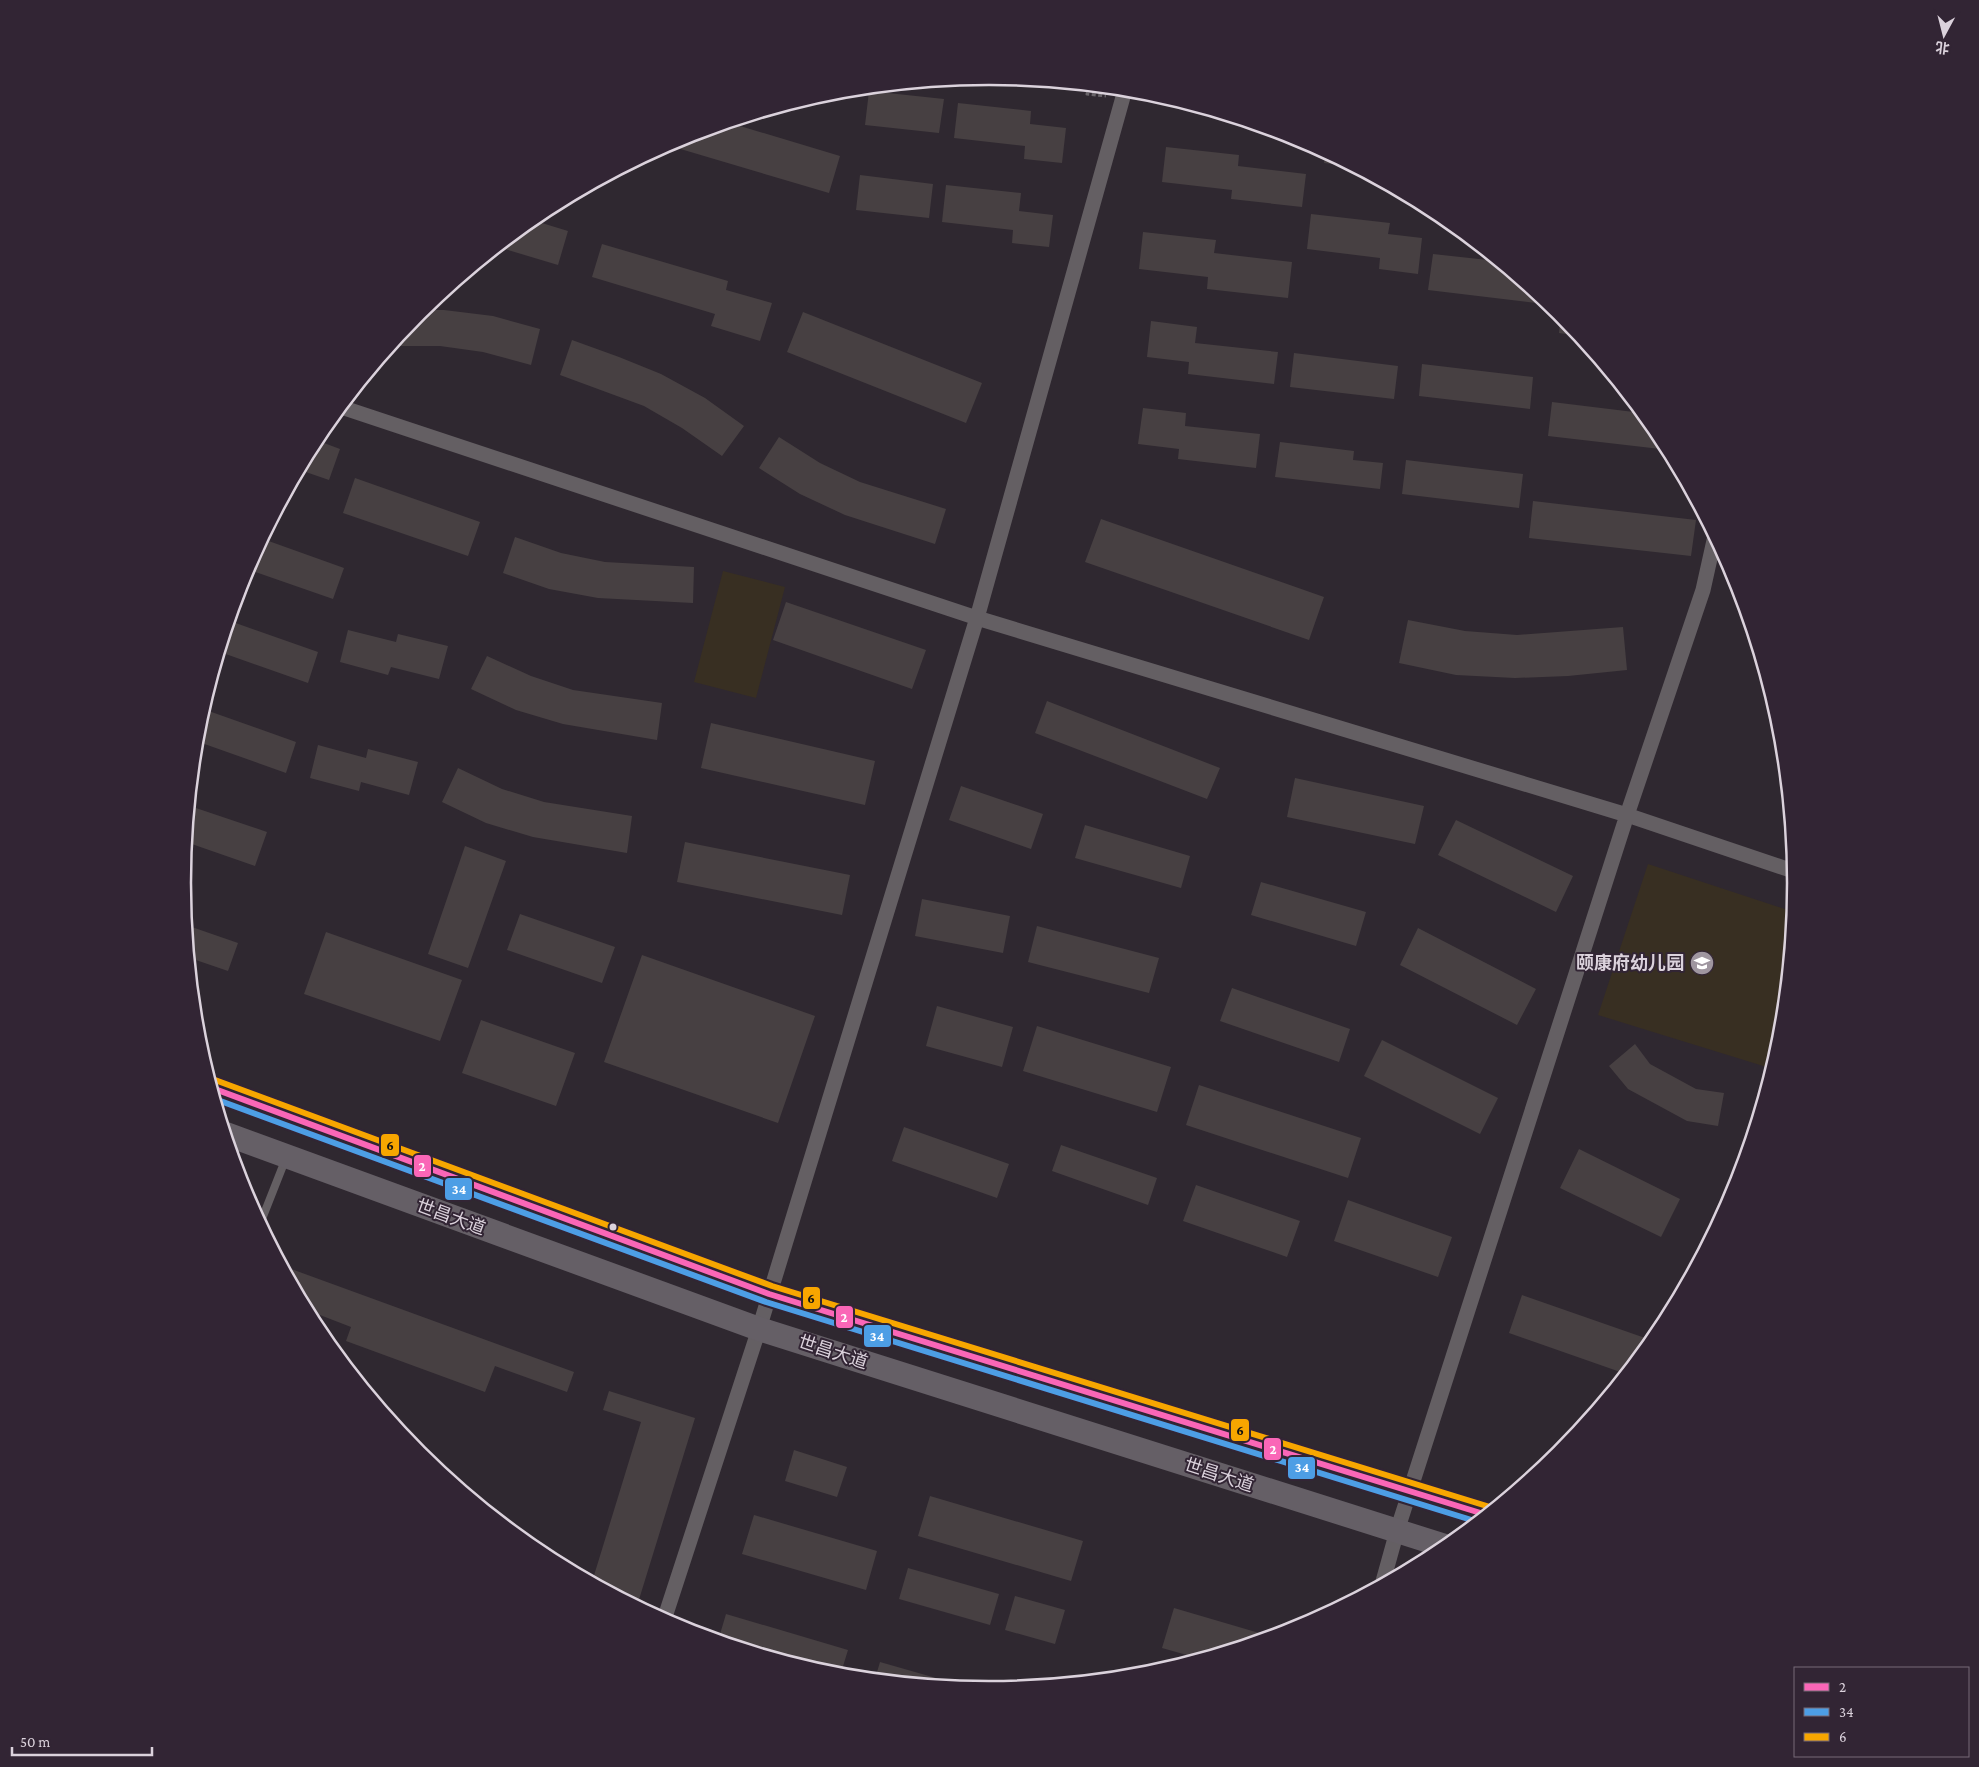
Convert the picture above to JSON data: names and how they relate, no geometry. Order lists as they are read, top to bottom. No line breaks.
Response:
{"streets":{"main road":["世昌大道"]},"places":{"school or university":["颐康府幼儿园"]},"lines":["transit line 6","transit line 2","transit line 34"],"legend":["2","34","6"],"scale_bar":"50 m","north":"bottom"}
